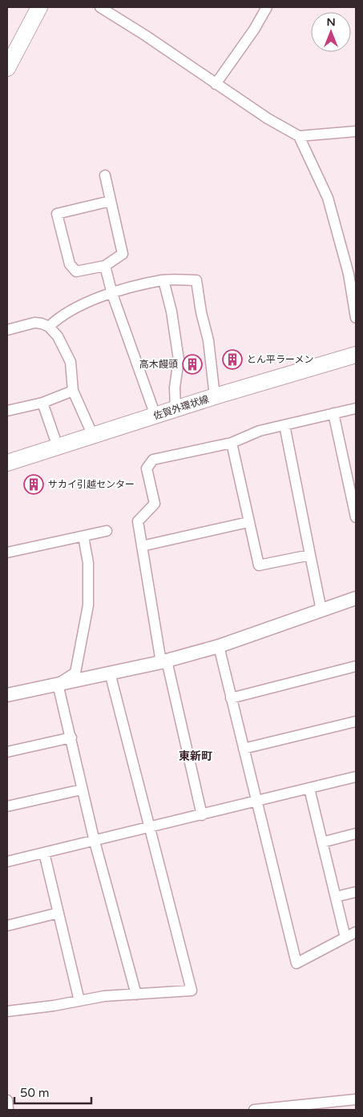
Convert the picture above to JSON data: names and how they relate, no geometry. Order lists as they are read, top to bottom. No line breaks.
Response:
{"streets":{"main road":["佐賀外環状線"]},"districts":["東新町"],"places":{"building":["とん平ラーメン","高木饅頭","サカイ引越センター"]},"scale_bar":"50 m","north":"top"}
